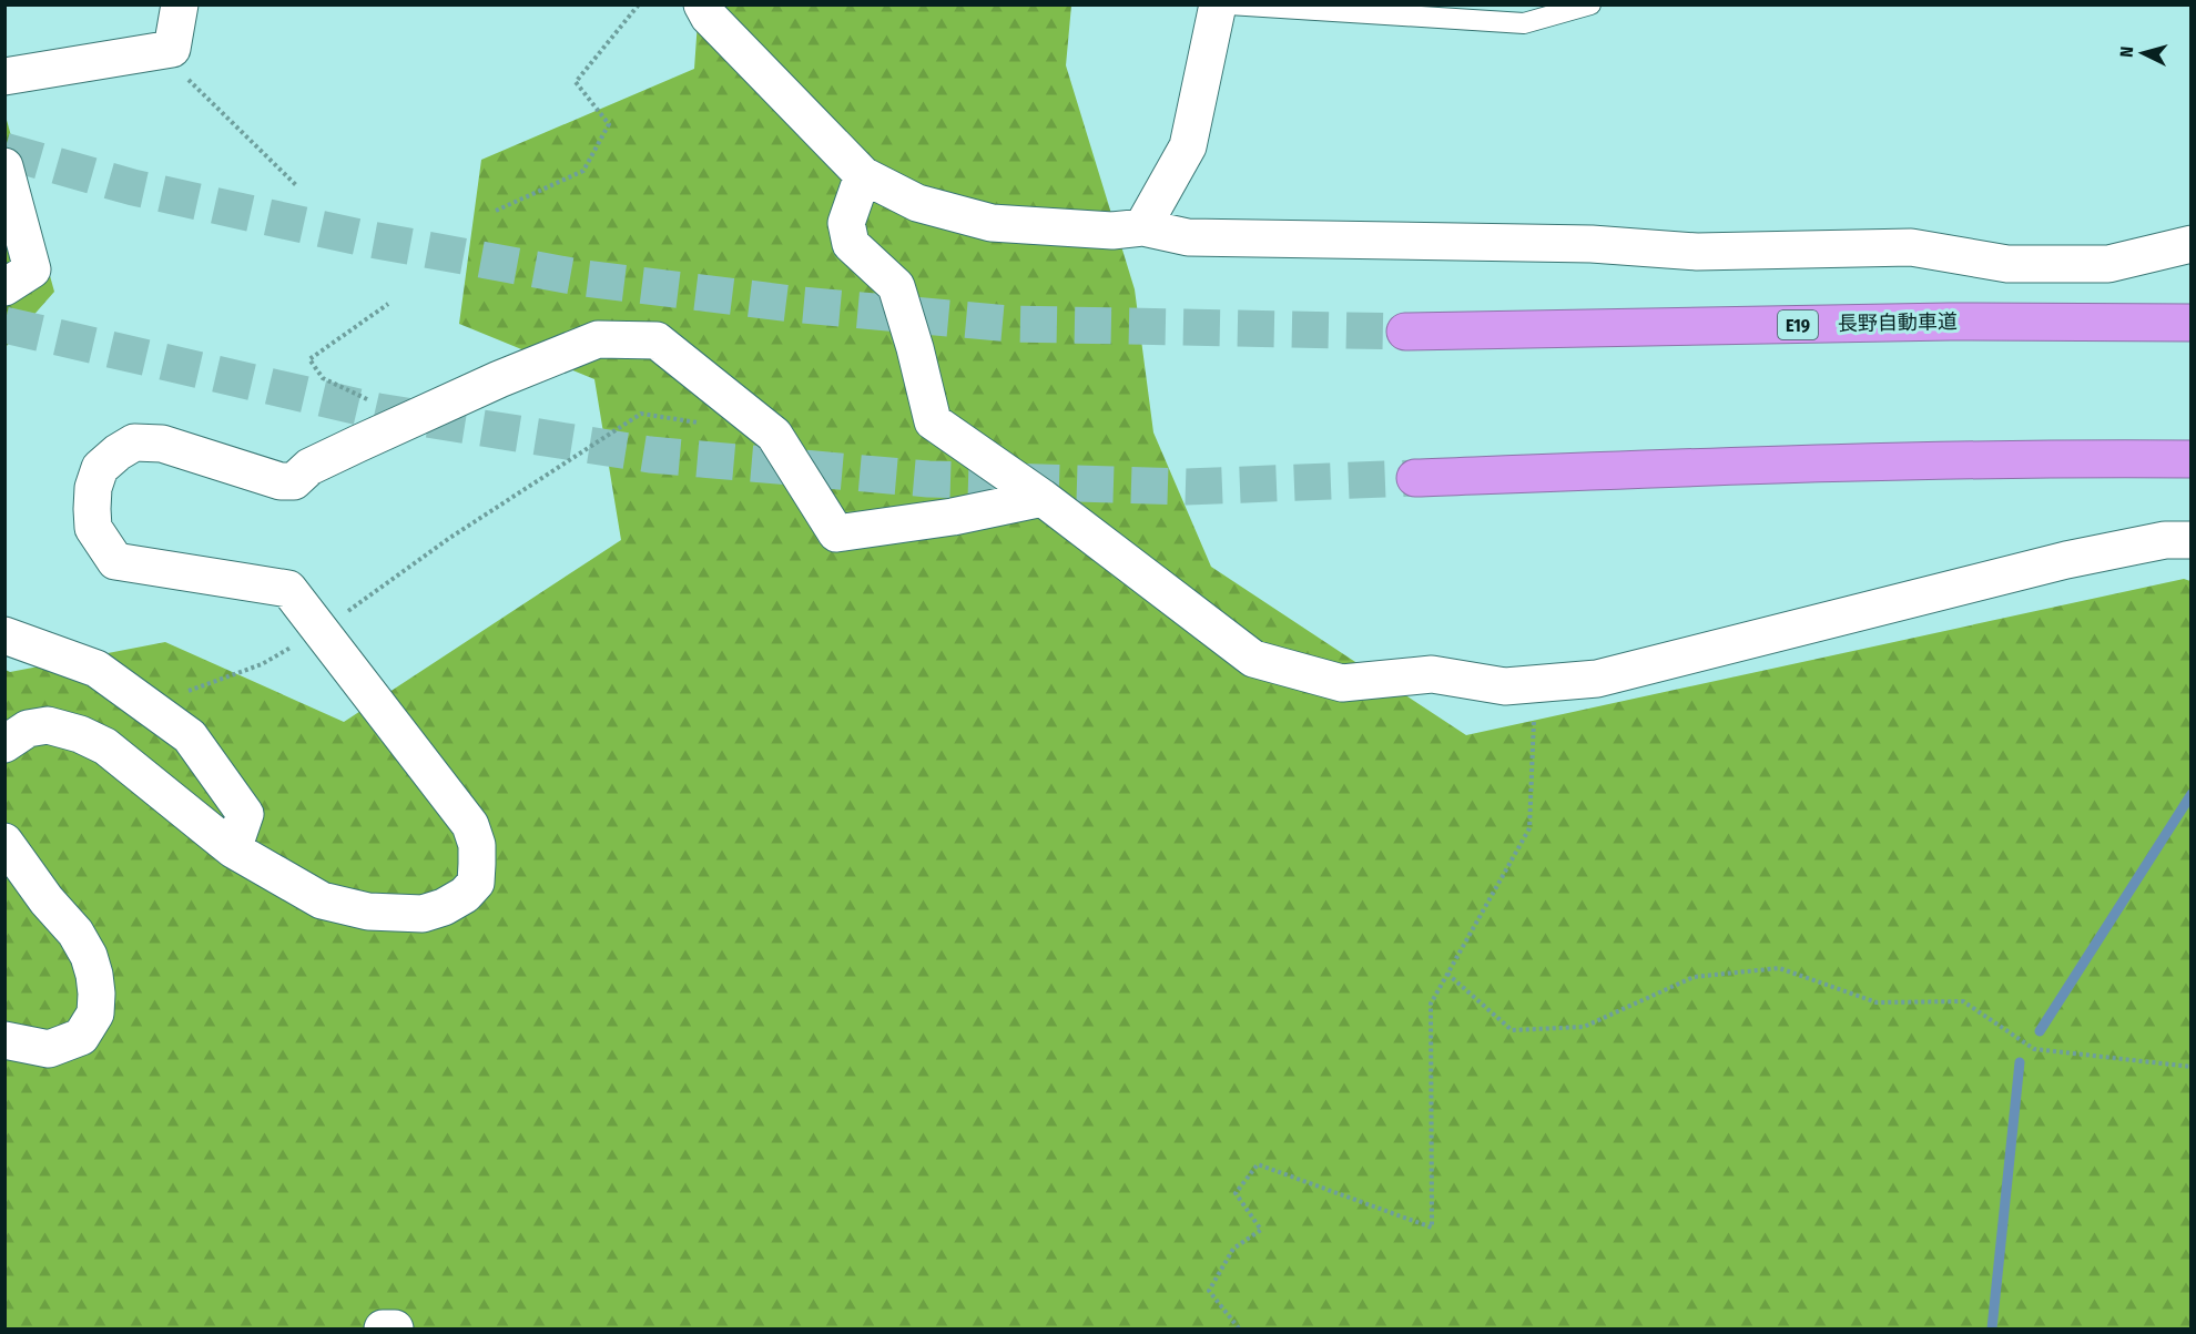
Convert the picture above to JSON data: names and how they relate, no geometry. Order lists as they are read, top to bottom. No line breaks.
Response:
{"streets":{"highway":["長野自動車道","E19"]},"north":"left"}
